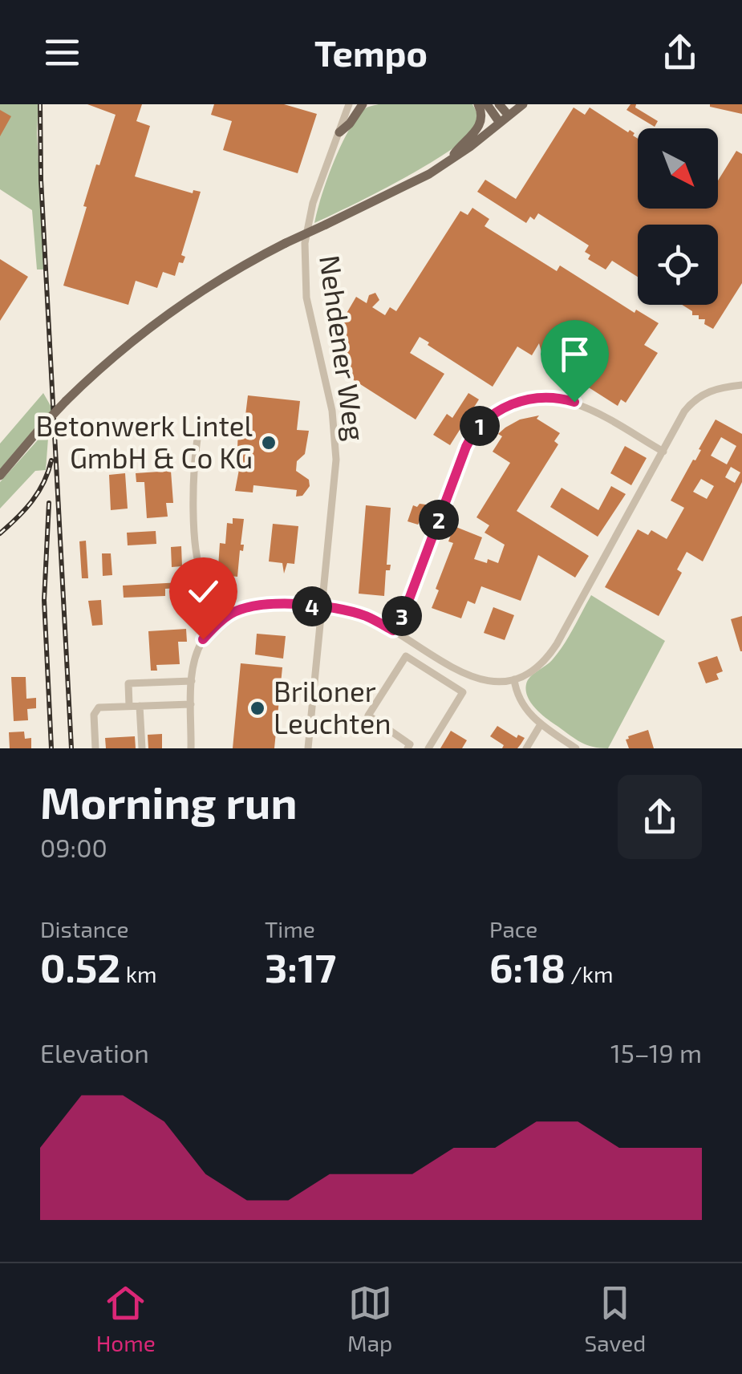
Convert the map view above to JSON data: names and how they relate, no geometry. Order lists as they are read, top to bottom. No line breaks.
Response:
{"streets":{"street":["Nehdener Weg"]},"places":["Betonwerk Lintel GmbH & Co KG","Briloner Leuchten"],"north":"bottom right","page":{"header":"Tempo","pins":["1","2","4","3"],"heading":["Morning run","09:00"],"stats":[["Distance","0.52 km"],["Time","3:17"],["Pace","6:18 /km"]],"chart":["Elevation","15–19 m"],"tabs":["Home","Map","Saved"]}}
